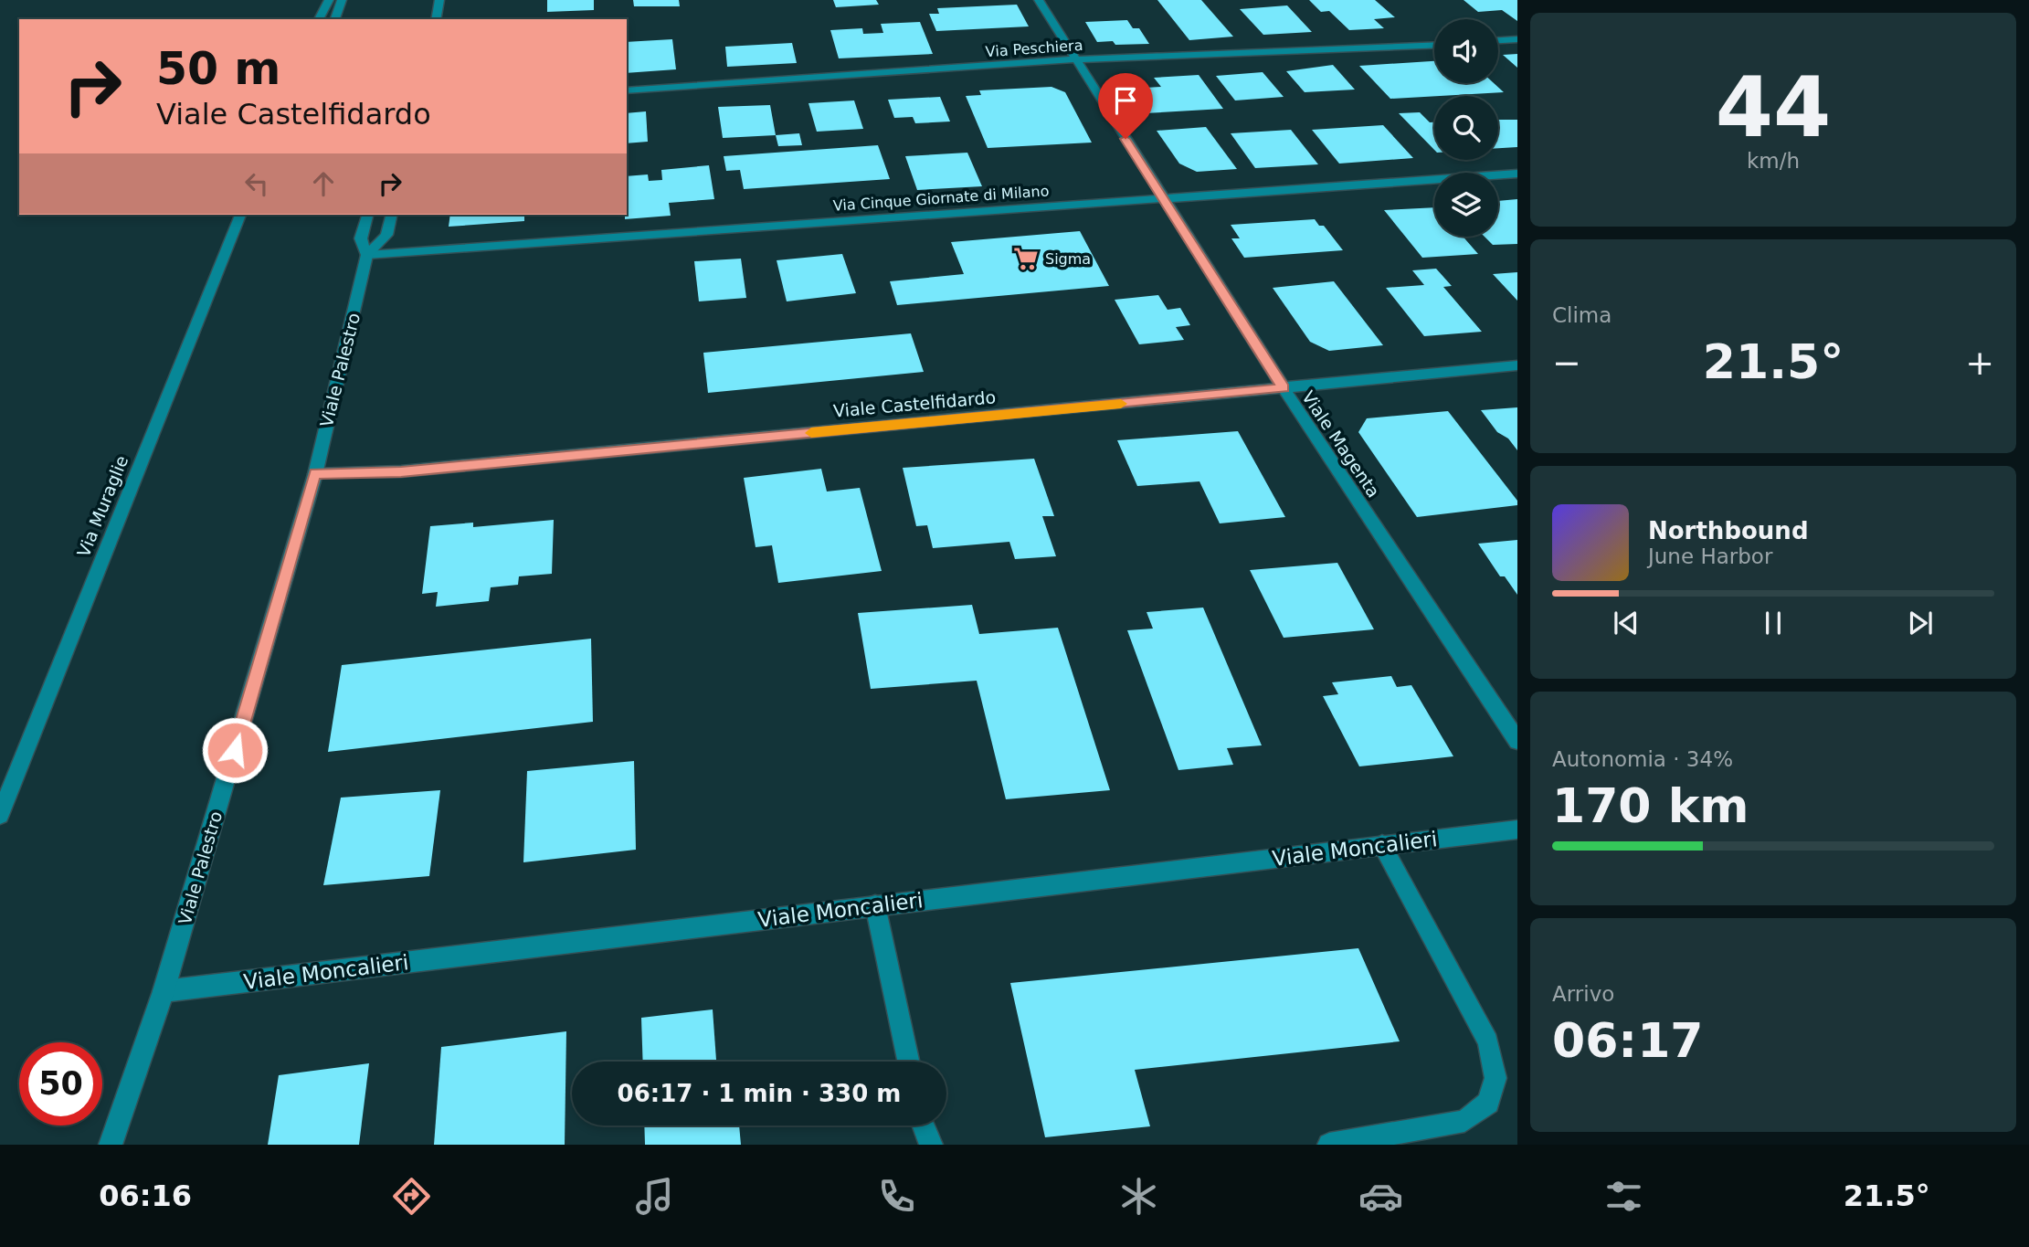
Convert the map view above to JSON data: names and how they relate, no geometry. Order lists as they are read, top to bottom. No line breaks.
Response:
{"streets":{"street":["Via Peschiera","Via Cinque Giornate di Milano","Viale Palestro","Viale Castelfidardo","Viale Magenta","Via Muraglie","Viale Moncalieri"]},"crossings":[["Via Peschiera","Viale Magenta"],["Via Cinque Giornate di Milano","Viale Palestro"],["Via Cinque Giornate di Milano","Viale Magenta"],["Viale Palestro","Viale Castelfidardo"],["Viale Palestro","Viale Moncalieri"],["Viale Castelfidardo","Viale Magenta"]],"places":{"supermarket":["Sigma"]},"page":{"tile":[["44","km/h"],"Clima",["Autonomia · 34%","170 km"],["Arrivo","06:17"]],"turn":["50 m","Viale Castelfidardo"],"heat":["−","21.5°","+"],"song":["Northbound","June Harbor"],"limit":"50","trip":"06:17 · 1 min · 330 m","tabs":["06:16","21.5°"]}}
